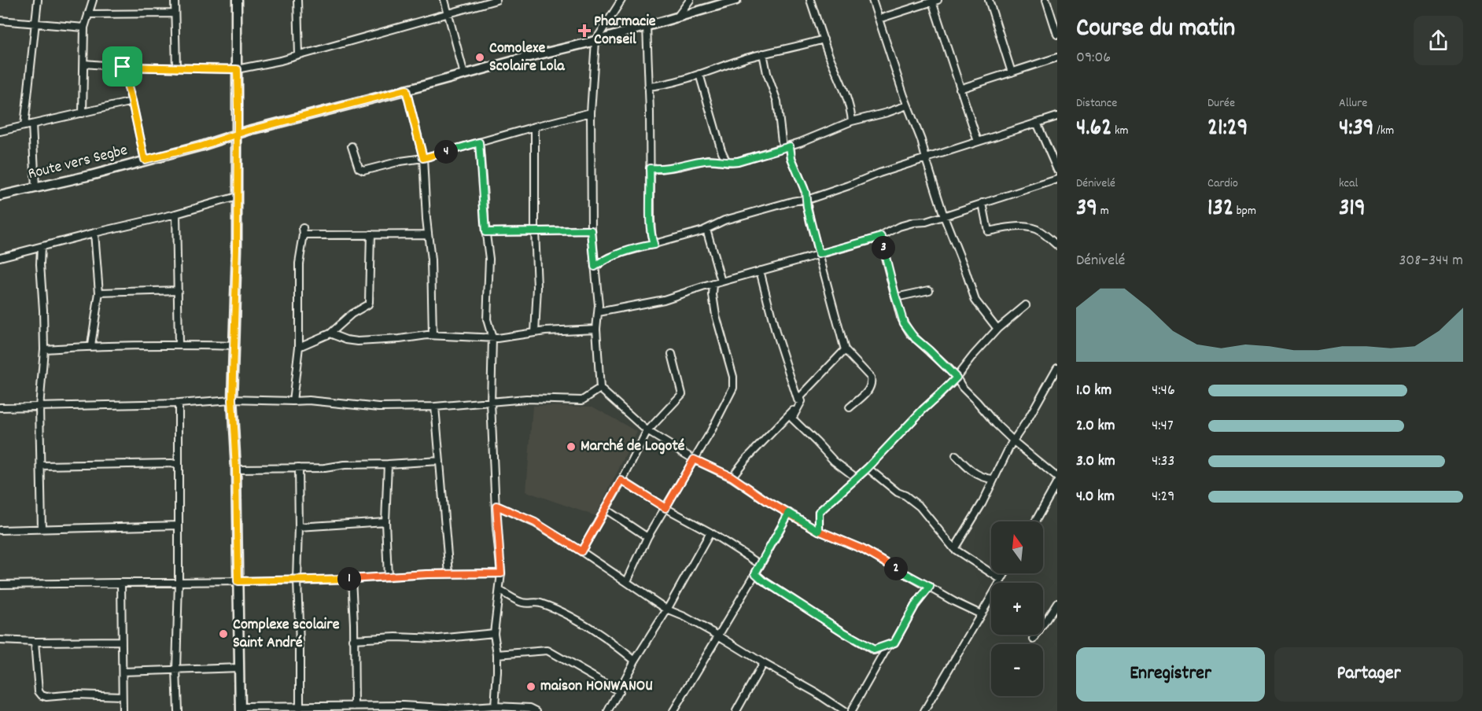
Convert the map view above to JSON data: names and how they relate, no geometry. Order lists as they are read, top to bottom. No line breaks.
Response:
{"streets":{"main road":["Route vers Segbe"]},"places":{"health":["Pharmacie Conseil"],"other":["Comolexe Scolaire Lola","Marché de Logoté","Complexe scolaire Saint André","maison HONWANOU"]},"north":"top","page":{"heading":["Course du matin","09:06"],"stats":[["Distance","4.62 km"],["Durée","21:29"],["Allure","4:39 /km"],["Dénivelé","39 m"],["Cardio","132 bpm"],["kcal","319"]],"pins":["4","3","2","1"],"chart":["Dénivelé","308–344 m"],"list":[{"name":"1.0 km","note":"4:46"},{"name":"2.0 km","note":"4:47"},{"name":"3.0 km","note":"4:33"},{"name":"4.0 km","note":"4:29"}],"map_buttons":["+","−"],"buttons":["Enregistrer","Partager"]}}
